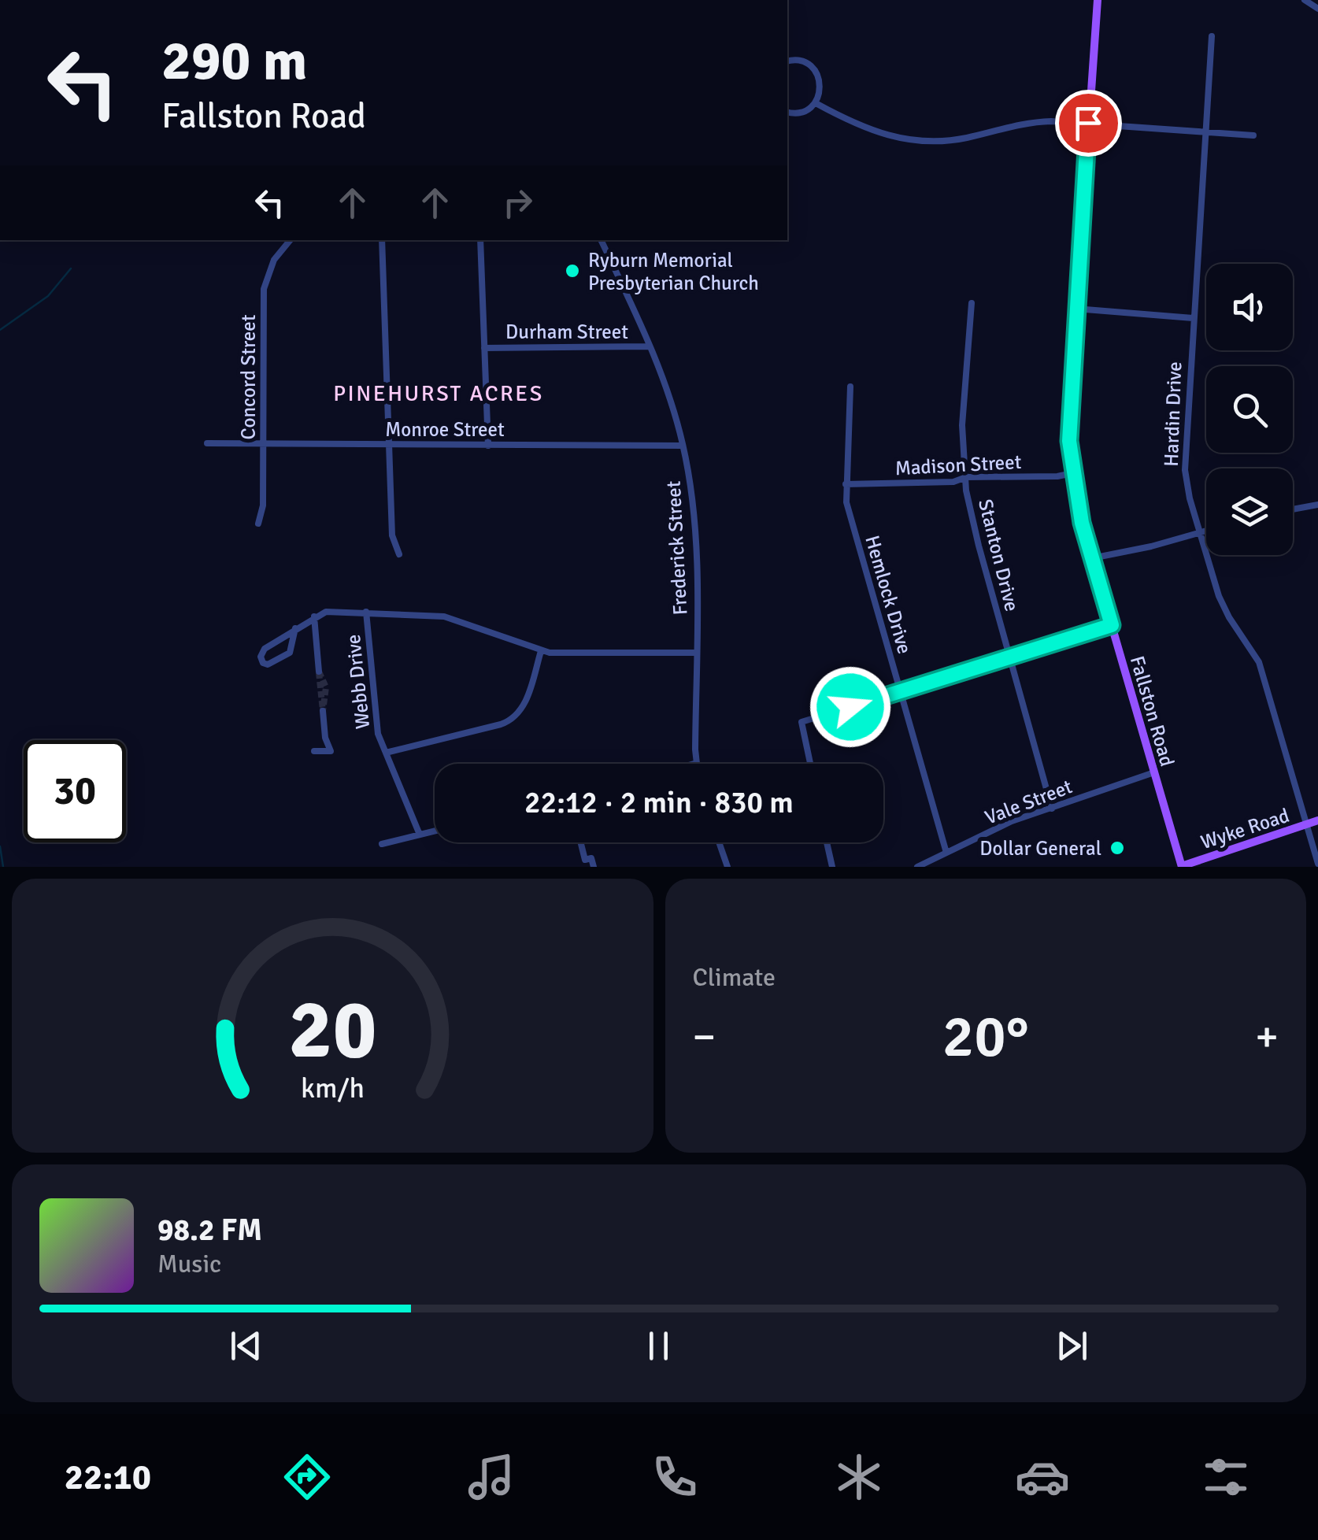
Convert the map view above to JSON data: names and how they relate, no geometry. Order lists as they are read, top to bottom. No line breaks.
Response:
{"streets":{"main road":["Fallston Road","Wyke Road"],"street":["Durham Street","Concord Street","Hardin Drive","Monroe Street","Madison Street","Frederick Street","Stanton Drive","Hemlock Drive","Webb Drive","Vale Street"]},"crossings":[["Durham Street","Frederick Street"],["Concord Street","Monroe Street"],["Hardin Drive","Wyke Road"],["Monroe Street","Frederick Street"],["Madison Street","Stanton Drive"],["Madison Street","Hemlock Drive"],["Madison Street","Fallston Road"],["Stanton Drive","Vale Street"],["Hemlock Drive","Vale Street"],["Fallston Road","Vale Street"],["Fallston Road","Wyke Road"]],"districts":["PINEHURST ACRES"],"places":["Ryburn Memorial Presbyterian Church","Dollar General"],"page":{"turn":["290 m","Fallston Road"],"limit":"30","trip":"22:12 · 2 min · 830 m","tile":"Climate","heat":["−","20°","+"],"song":["98.2 FM","Music"],"tabs":"22:10","gauge":["20","km/h"]}}
